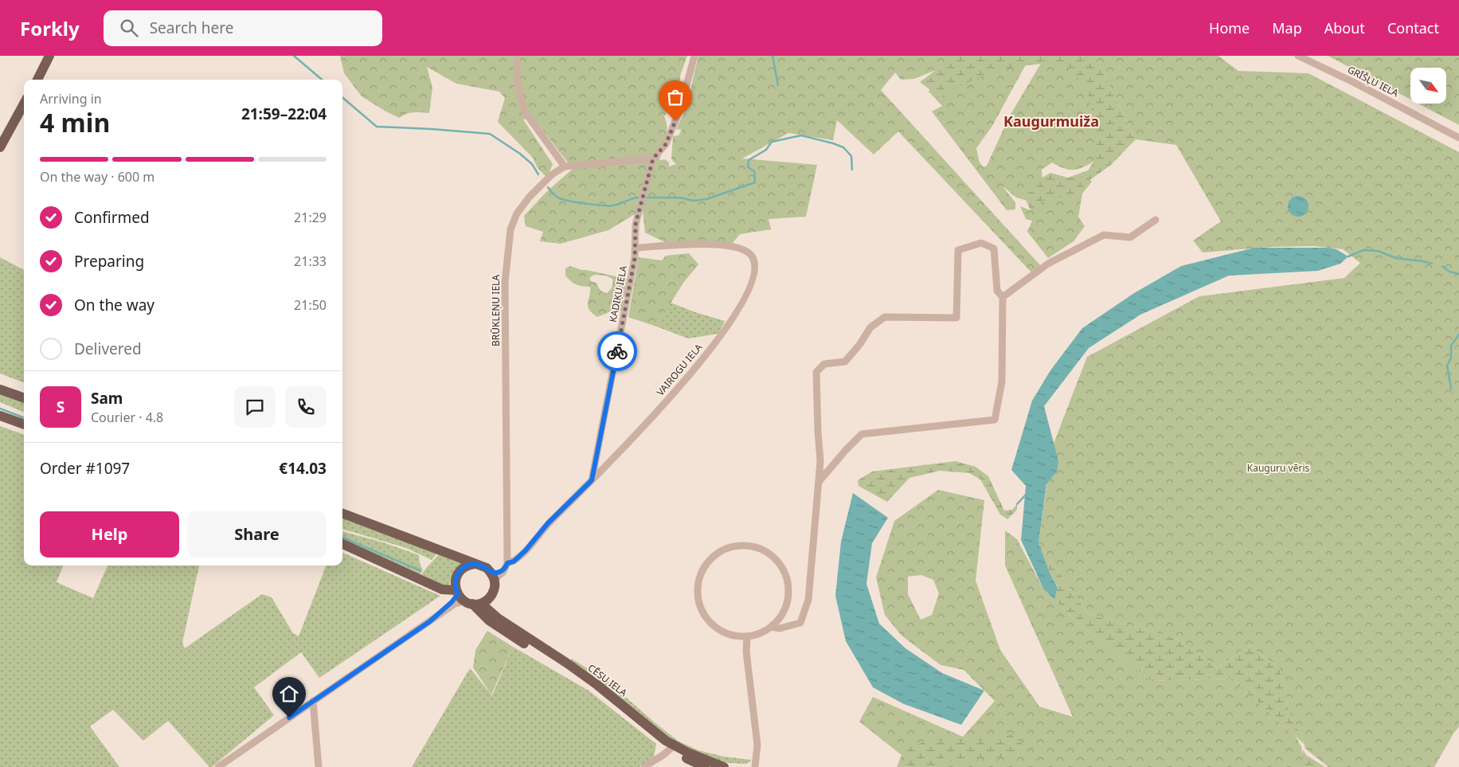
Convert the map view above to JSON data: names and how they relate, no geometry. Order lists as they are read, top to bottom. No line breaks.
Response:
{"streets":{"main road":["CĒSU IELA"],"street":["GRĪŠĻU IELA","KADIĶU IELA","BRŪKLEŅU IELA","VAIROGU IELA"]},"crossings":[["KADIĶU IELA","BRŪKLEŅU IELA"],["KADIĶU IELA","VAIROGU IELA"],["BRŪKLEŅU IELA","VAIROGU IELA"]],"districts":["Kaugurmuiža"],"parks":["Kauguru vēris"],"north":"bottom right","page":{"header":"Forkly","search":"Search here","nav":["Home","Map","About","Contact"],"heading":["4 min","Arriving in","21:59–22:04"],"panel":["Sam","Courier · 4.8","Order #1097","€14.03"],"bar":"On the way · 600 m","list":[["Confirmed","21:29"],["Preparing","21:33"],["On the way","21:50"],"Delivered"],"round":"S","buttons":["Help","Share"]}}
